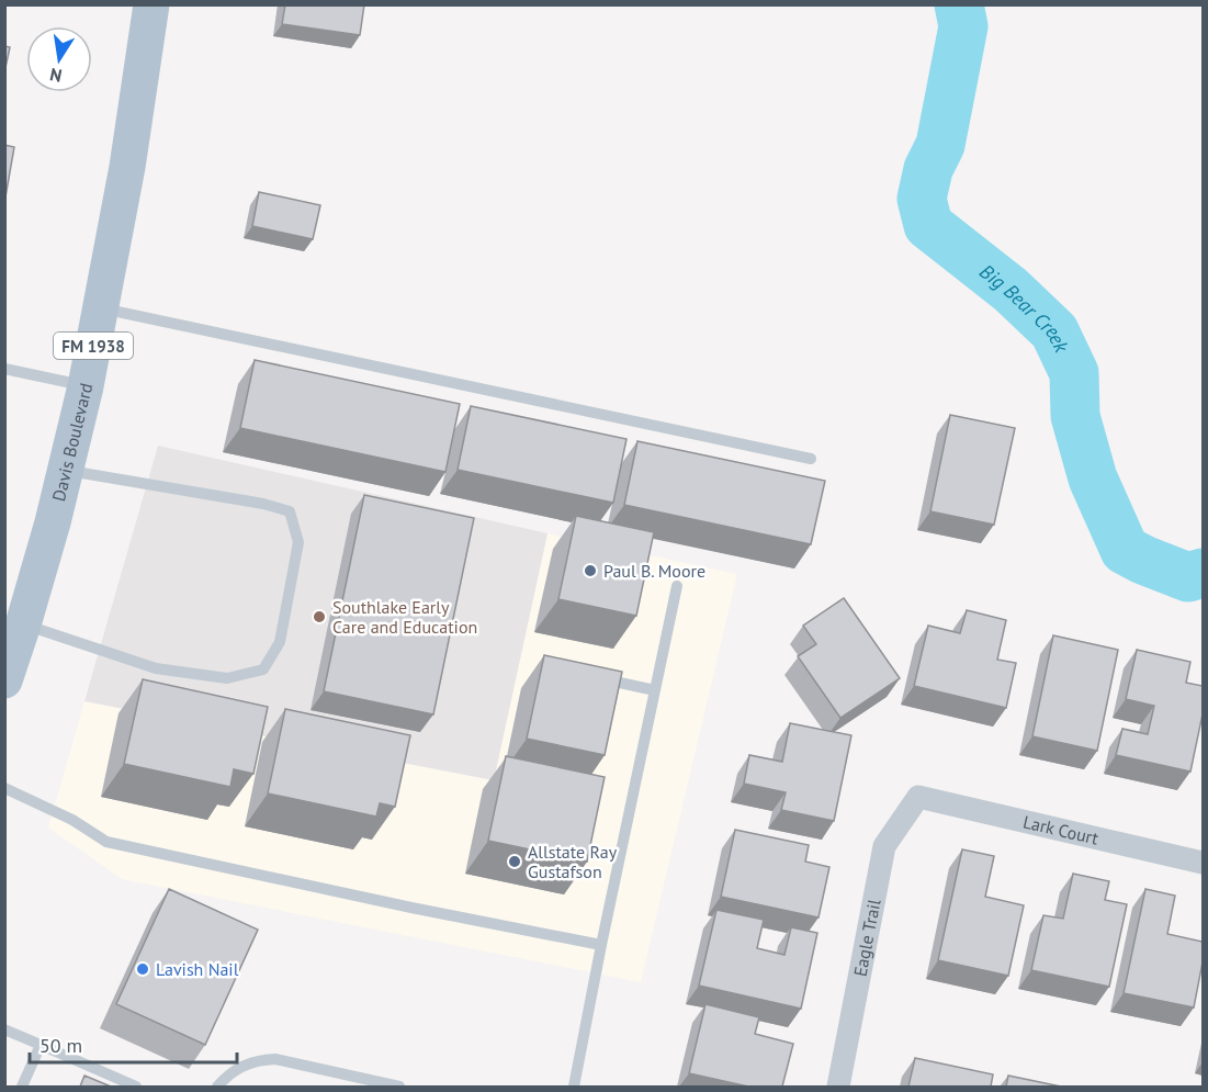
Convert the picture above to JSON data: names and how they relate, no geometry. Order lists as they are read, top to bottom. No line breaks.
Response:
{"streets":{"main road":["FM 1938","Davis Boulevard"],"street":["Lark Court","Eagle Trail"]},"crossings":[["Lark Court","Eagle Trail"]],"water":["Big Bear Creek"],"places":["Paul B. Moore","Southlake Early Care and Education","Allstate Ray Gustafson","Lavish Nail"],"scale_bar":"50 m","north":"bottom"}
